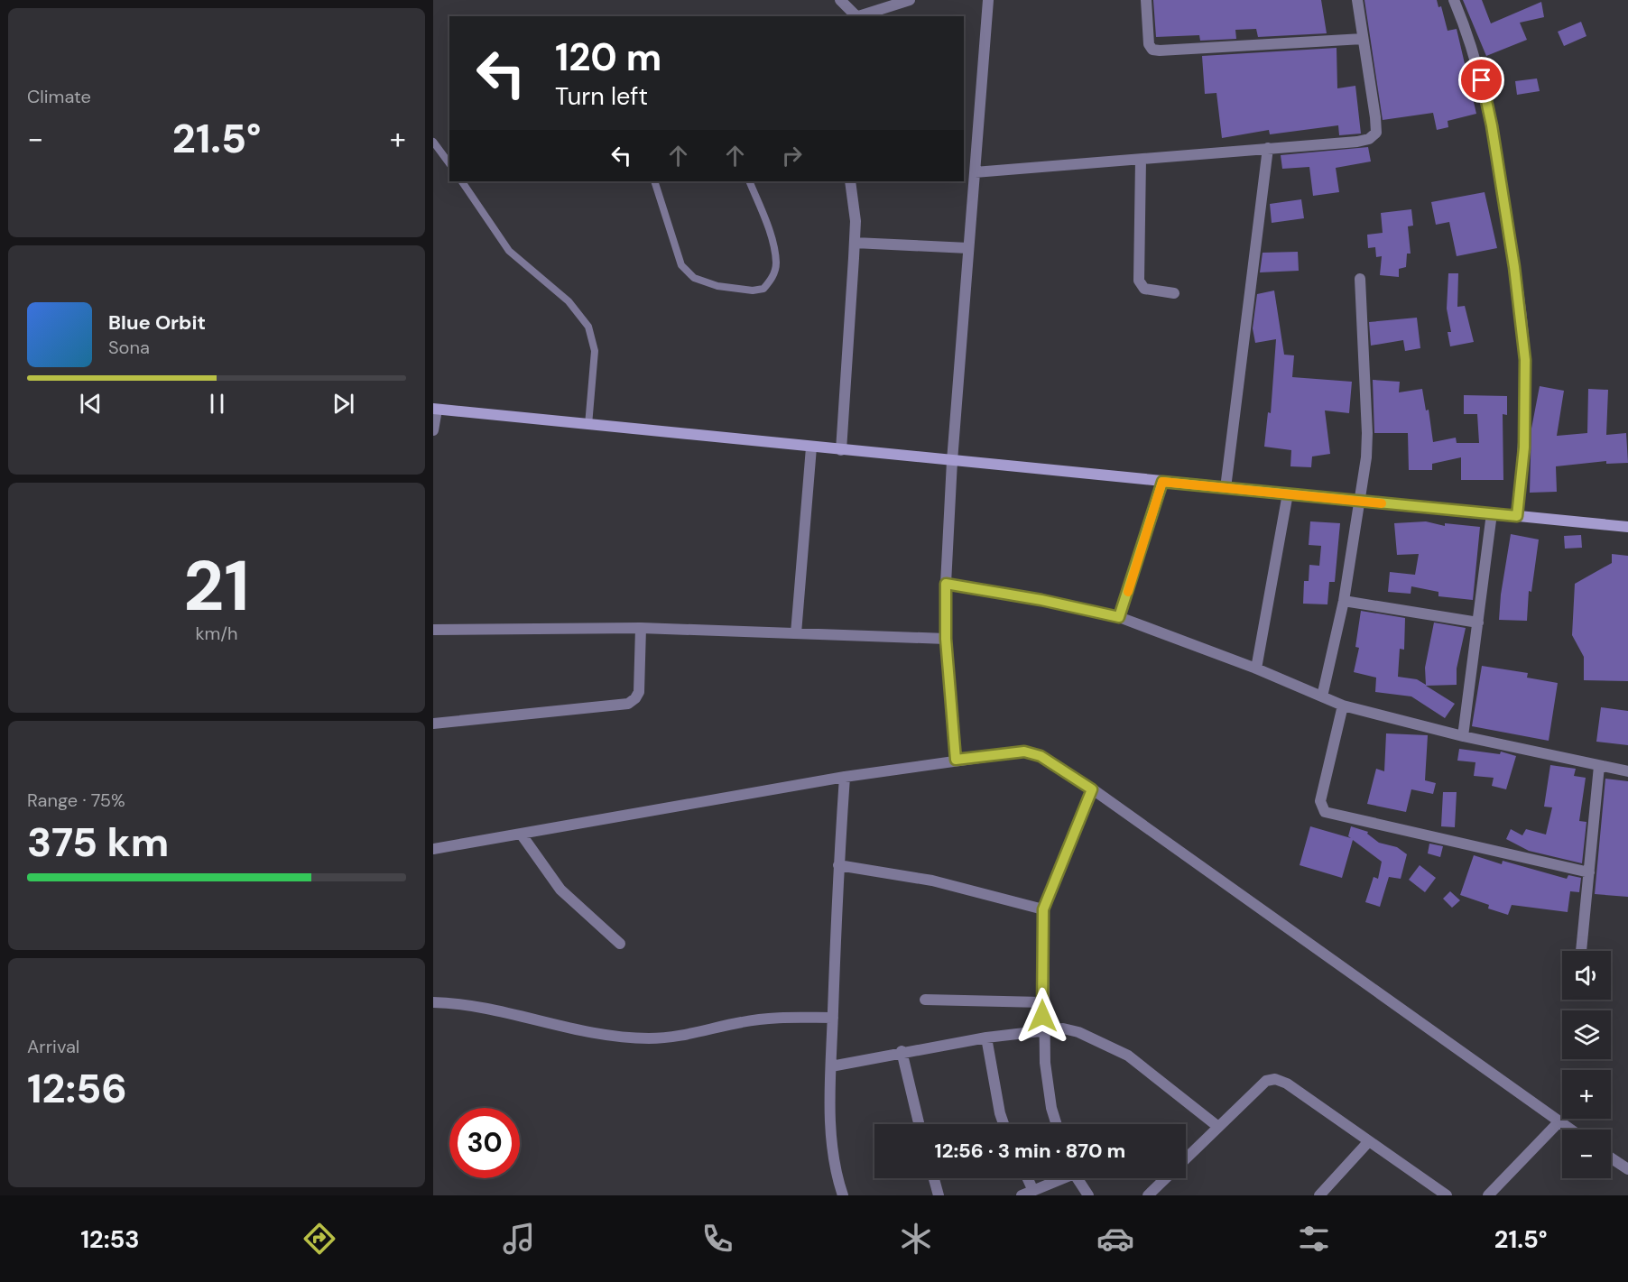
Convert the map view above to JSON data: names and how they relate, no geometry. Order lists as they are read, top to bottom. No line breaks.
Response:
{"page":{"tile":["Climate",["21","km/h"],["Range · 75%","375 km"],["Arrival","12:56"]],"turn":["120 m","Turn left"],"heat":["−","21.5°","+"],"song":["Blue Orbit","Sona"],"map_buttons":["+","−"],"limit":"30","trip":"12:56 · 3 min · 870 m","tabs":["12:53","21.5°"]}}
